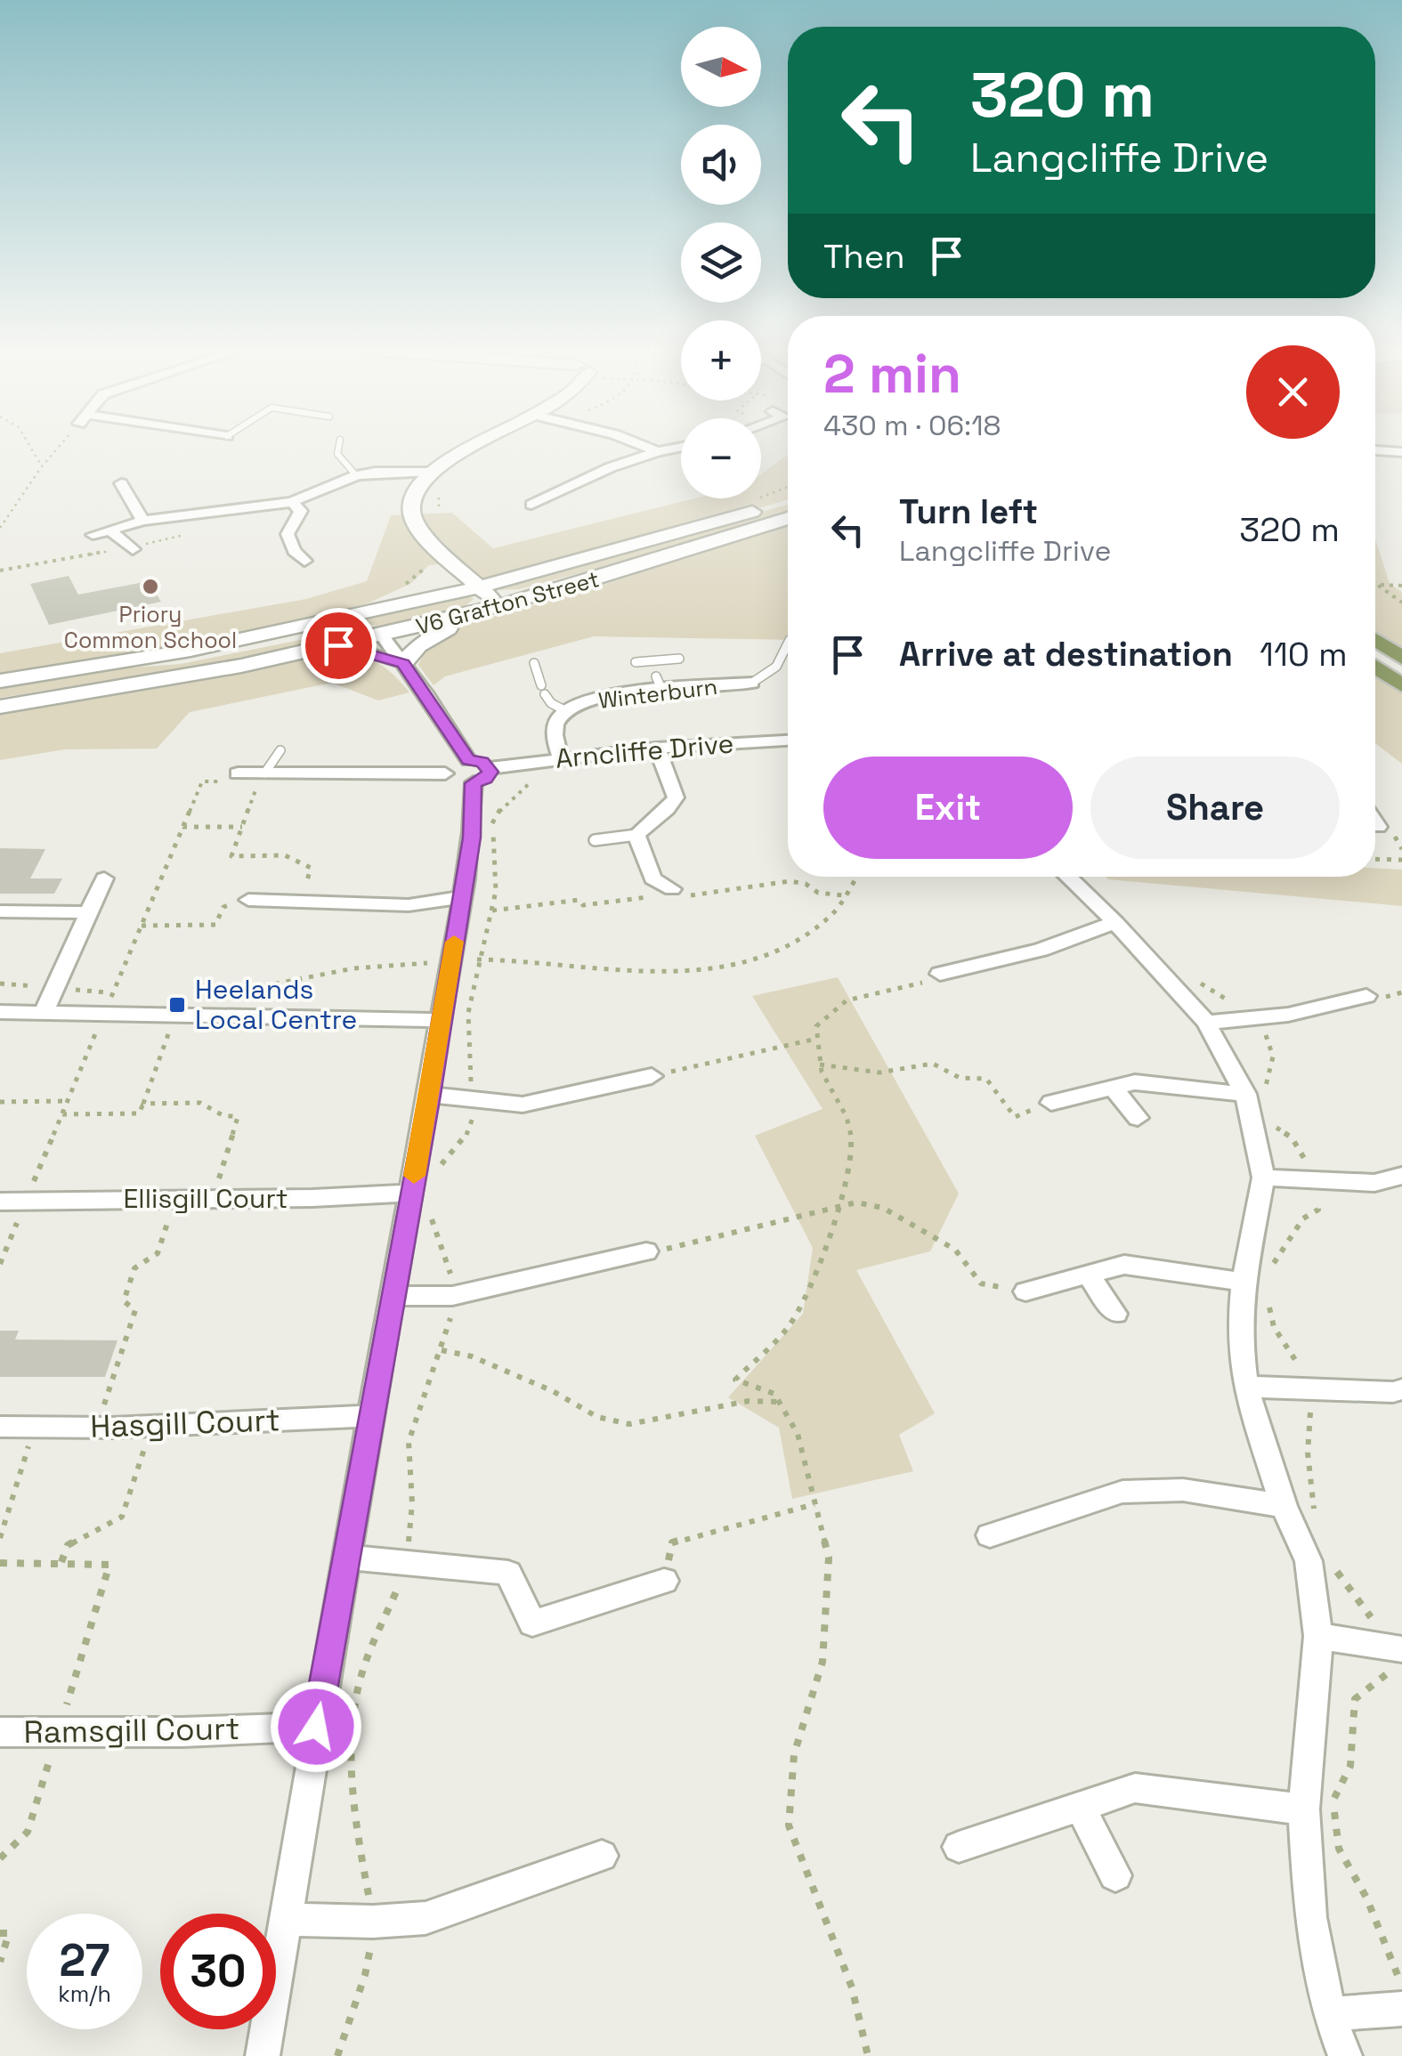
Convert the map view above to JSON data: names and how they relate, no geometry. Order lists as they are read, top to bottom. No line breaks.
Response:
{"streets":{"street":["V6 Grafton Street","Winterburn","Arncliffe Drive","Ellisgill Court","Hasgill Court","Ramsgill Court"]},"crossings":[["Winterburn","Arncliffe Drive"]],"places":{"other":["Priory Common School"],"transit":["Heelands Local Centre"]},"north":"right","page":{"map_buttons":["+","−"],"turn":["320 m","Langcliffe Drive"],"then":"Then","heading":["2 min","430 m · 06:18"],"list":[{"name":"Turn left","note":"Langcliffe Drive","value":"320 m"},{"name":"Arrive at destination","value":"110 m"}],"buttons":["Exit","Share"],"speed":"27 km/h","limit":"30"}}
